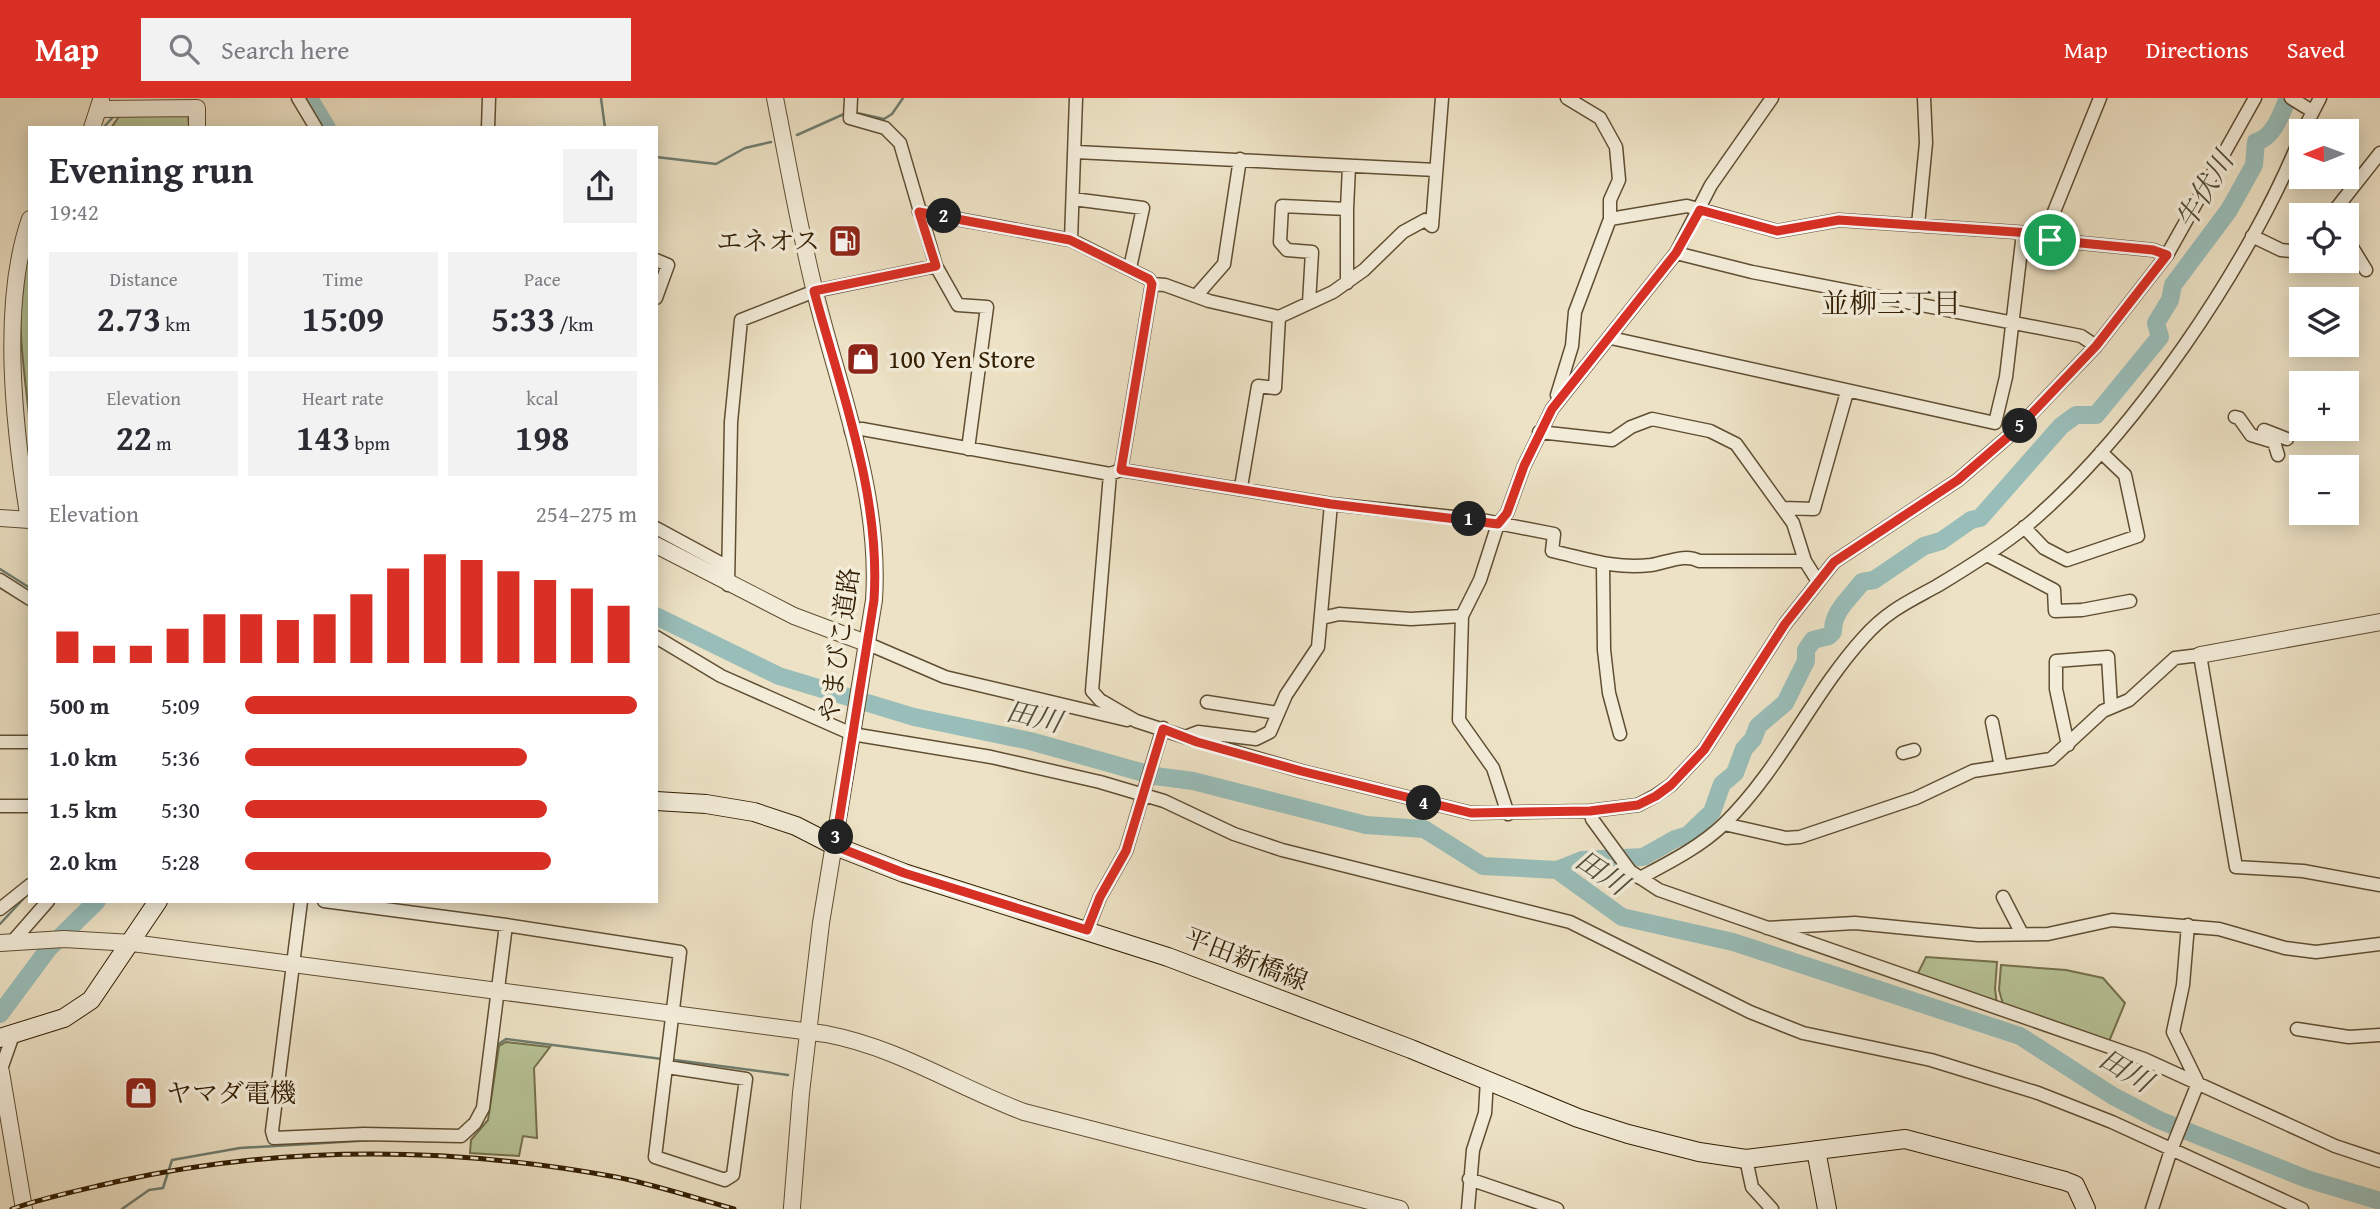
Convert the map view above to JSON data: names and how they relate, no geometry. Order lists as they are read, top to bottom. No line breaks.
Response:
{"streets":{"main road":["平田新橋線"],"street":["やまびこ道路"]},"crossings":[["やまびこ道路","平田新橋線"]],"districts":["並柳三丁目"],"water":["牛伏川","田川"],"places":{"fuel station":["エネオス"],"shop":["100 Yen Store","ヤマダ電機"]},"north":"left","page":{"header":"Map","search":"Search here","nav":["Map","Directions","Saved"],"map_buttons":["+","−"],"heading":["Evening run","19:42"],"pins":["2","5","1","4","3"],"stats":[["Distance","2.73 km"],["Time","15:09"],["Pace","5:33 /km"],["Elevation","22 m"],["Heart rate","143 bpm"],["kcal","198"]],"chart":["Elevation","254–275 m"],"list":[{"name":"500 m","note":"5:09"},{"name":"1.0 km","note":"5:36"},{"name":"1.5 km","note":"5:30"},{"name":"2.0 km","note":"5:28"}]}}
